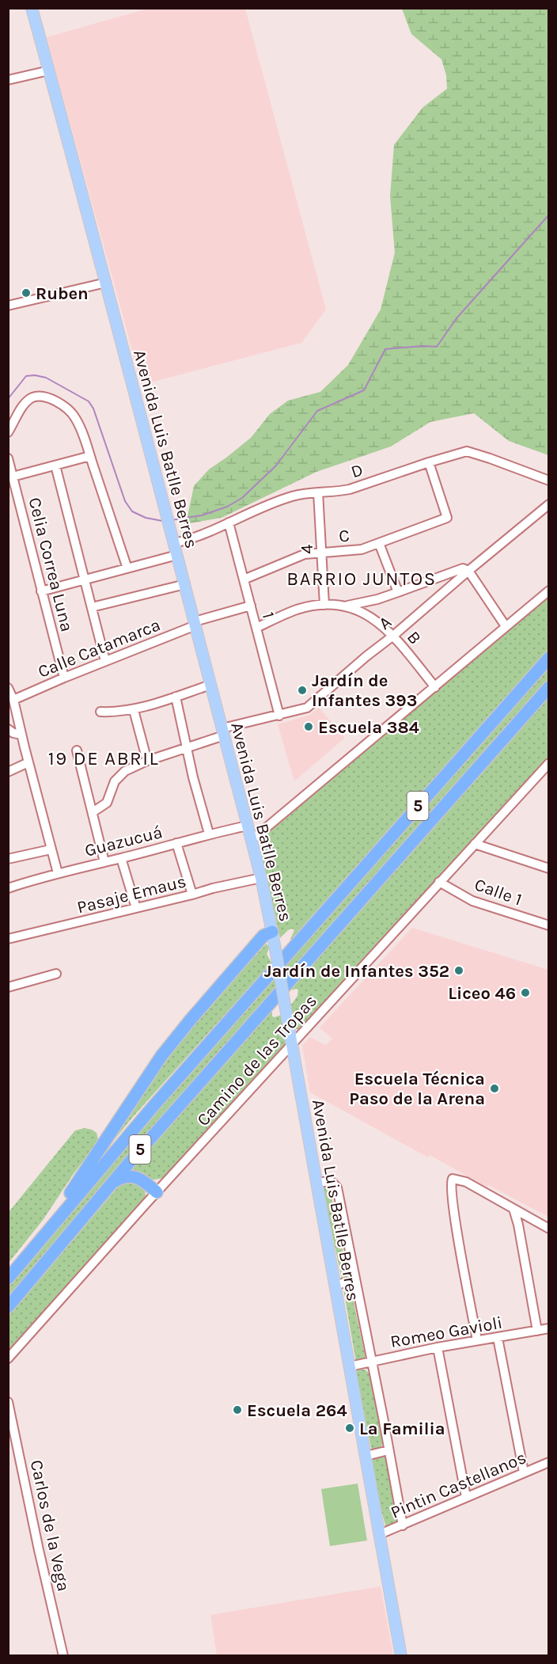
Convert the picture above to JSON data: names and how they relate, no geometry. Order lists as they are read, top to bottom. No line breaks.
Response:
{"streets":{"highway":["5"],"main road":["Avenida Luis Batlle Berres"],"street":["D","C","4","Celia Correa Luna","1","A","B","Calle Catamarca","Guazucuá","Calle 1","Pasaje Emaus","Camino de las Tropas","Romeo Gavioli","Pintin Castellanos","Carlos de la Vega"]},"crossings":[["Avenida Luis Batlle Berres","D"],["Avenida Luis Batlle Berres","A"],["Avenida Luis Batlle Berres","Calle Catamarca"],["Avenida Luis Batlle Berres","Guazucuá"],["Avenida Luis Batlle Berres","Pasaje Emaus"],["Avenida Luis Batlle Berres","Camino de las Tropas"],["Avenida Luis Batlle Berres","Romeo Gavioli"],["Avenida Luis Batlle Berres","Pintin Castellanos"],["D","C"],["D","4"],["D","1"],["C","4"],["C","1"],["4","B"],["Celia Correa Luna","Calle Catamarca"],["1","A"],["1","B"],["1","Calle Catamarca"],["A","B"],["Calle 1","Camino de las Tropas"]],"districts":["BARRIO JUNTOS","19 DE ABRIL"],"places":["Ruben","Jardín de Infantes 393","Escuela 384","Jardín de Infantes 352","Liceo 46","Escuela Técnica Paso de la Arena","Escuela 264","La Familia"]}
